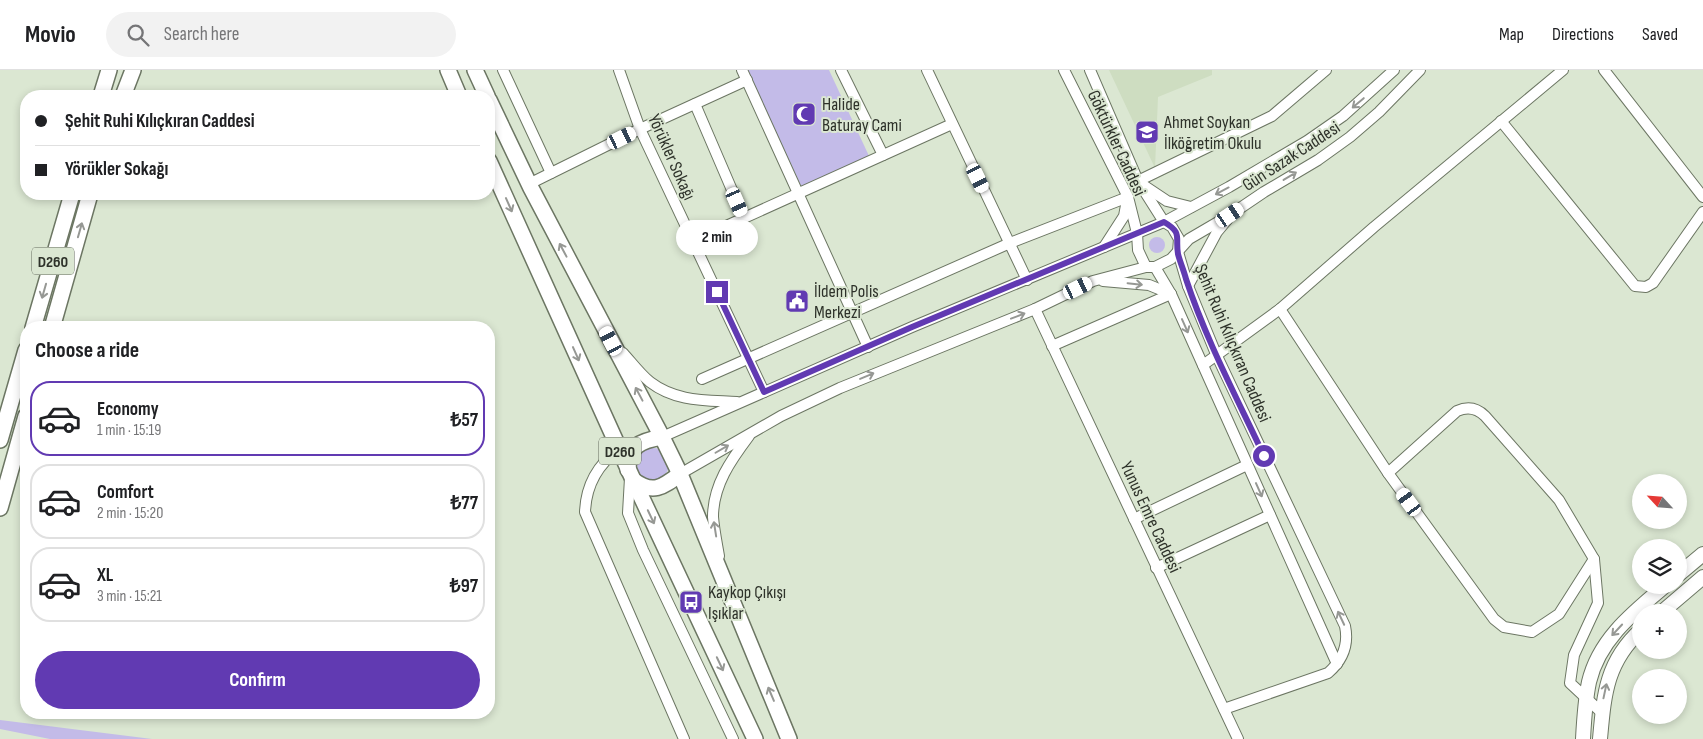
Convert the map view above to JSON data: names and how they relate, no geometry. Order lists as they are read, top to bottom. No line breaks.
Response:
{"streets":{"highway":["D260"],"street":["Göktürkler Caddesi","Gün Sazak Caddesi","Yörükler Sokağı","Şehit Ruhi Kılıçkıran Caddesi","Yunus Emre Caddesi"]},"crossings":[["Göktürkler Caddesi","Gün Sazak Caddesi"],["Göktürkler Caddesi","Şehit Ruhi Kılıçkıran Caddesi"],["Gün Sazak Caddesi","Yörükler Sokağı"],["Gün Sazak Caddesi","D260"],["Gün Sazak Caddesi","Şehit Ruhi Kılıçkıran Caddesi"],["Gün Sazak Caddesi","Yunus Emre Caddesi"]],"places":{"mosque":["Halide Baturay Cami"],"school or university":["Ahmet Soykan İlköğretim Okulu"],"public building":["İldem Polis Merkezi"],"bus stop":["Kaykop Çıkışı Işıklar"]},"north":"top left","page":{"header":"Movio","search":"Search here","nav":["Map","Directions","Saved"],"banner":["Şehit Ruhi Kılıçkıran Caddesi","Yörükler Sokağı"],"bubble":"2 min","heading":"Choose a ride","list":[{"name":"Economy","note":"1 min · 15:19","value":"₺57"},{"name":"Comfort","note":"2 min · 15:20","value":"₺77"},{"name":"XL","note":"3 min · 15:21","value":"₺97"}],"map_buttons":["+","−"],"buttons":"Confirm"}}
